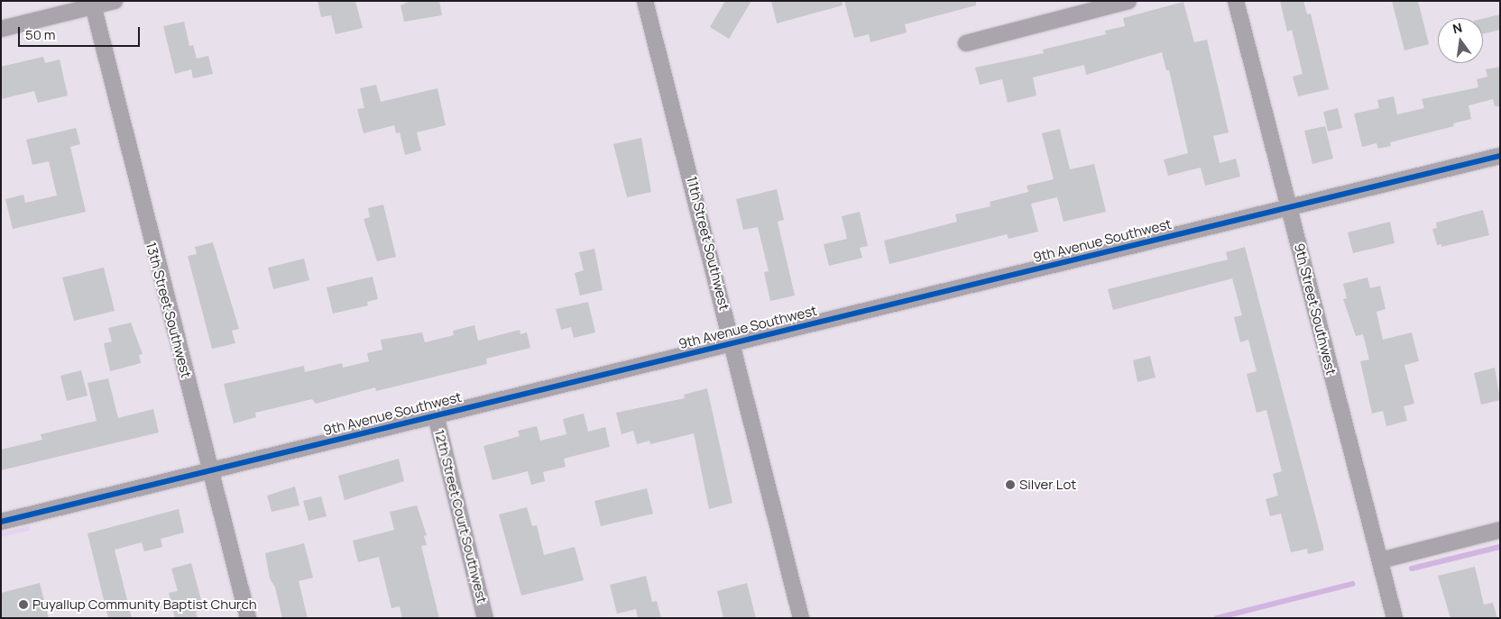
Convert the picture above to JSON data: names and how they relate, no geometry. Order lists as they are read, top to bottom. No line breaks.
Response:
{"streets":{"street":["9th Avenue Southwest","11th Street Southwest","9th Street Southwest","13th Street Southwest","12th Street Court Southwest"]},"crossings":[["9th Avenue Southwest","11th Street Southwest"],["9th Avenue Southwest","9th Street Southwest"],["9th Avenue Southwest","13th Street Southwest"],["9th Avenue Southwest","12th Street Court Southwest"]],"places":["Silver Lot","Puyallup Community Baptist Church"],"scale_bar":"50 m","north":"top"}
